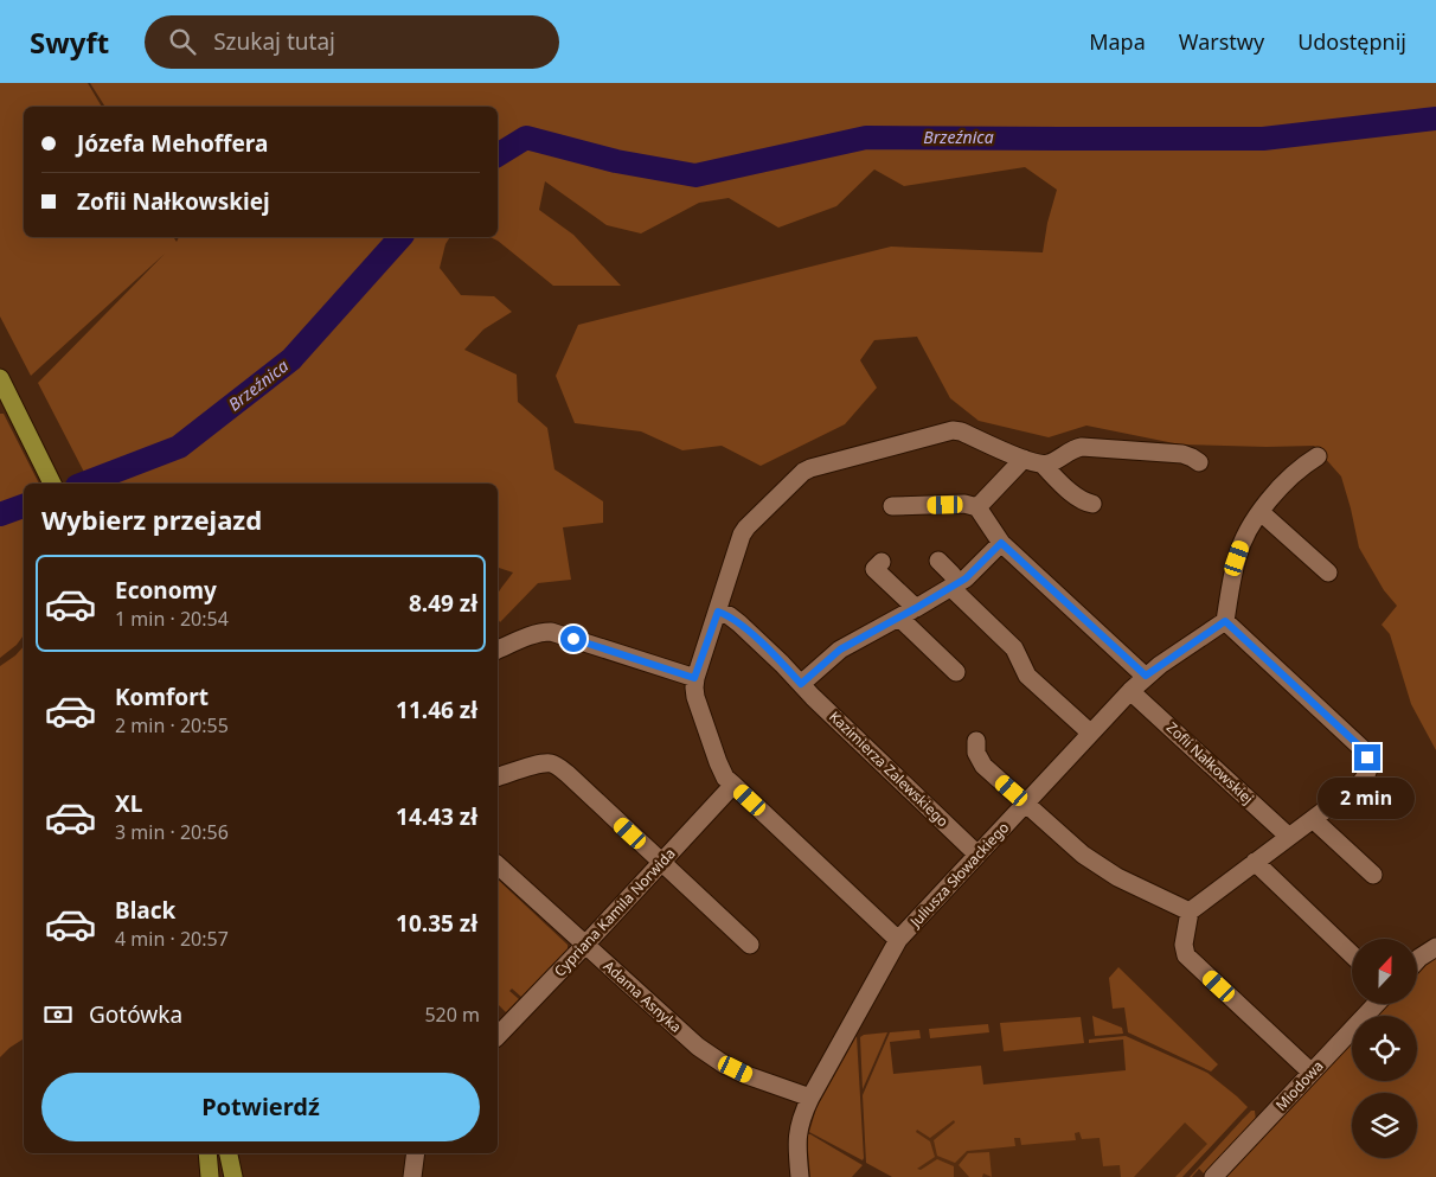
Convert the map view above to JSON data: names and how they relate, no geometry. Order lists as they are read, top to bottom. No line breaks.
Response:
{"streets":{"street":["Zofii Nałkowskiej","Kazimierza Zalewskiego","Juliusza Słowackiego","Cypriana Kamila Norwida","Adama Asnyka","Miodowa"]},"crossings":[["Zofii Nałkowskiej","Juliusza Słowackiego"],["Kazimierza Zalewskiego","Juliusza Słowackiego"],["Juliusza Słowackiego","Adama Asnyka"],["Cypriana Kamila Norwida","Adama Asnyka"]],"water":["Brzeźnica"],"north":"top","page":{"header":"Swyft","search":"Szukaj tutaj","nav":["Mapa","Warstwy","Udostępnij"],"banner":["Józefa Mehoffera","Zofii Nałkowskiej"],"heading":"Wybierz przejazd","list":[{"name":"Economy","note":"1 min · 20:54","value":"8.49 zł"},{"name":"Komfort","note":"2 min · 20:55","value":"11.46 zł"},{"name":"XL","note":"3 min · 20:56","value":"14.43 zł"},{"name":"Black","note":"4 min · 20:57","value":"10.35 zł"}],"bubble":"2 min","pay":["Gotówka","520 m"],"buttons":"Potwierdź"}}
